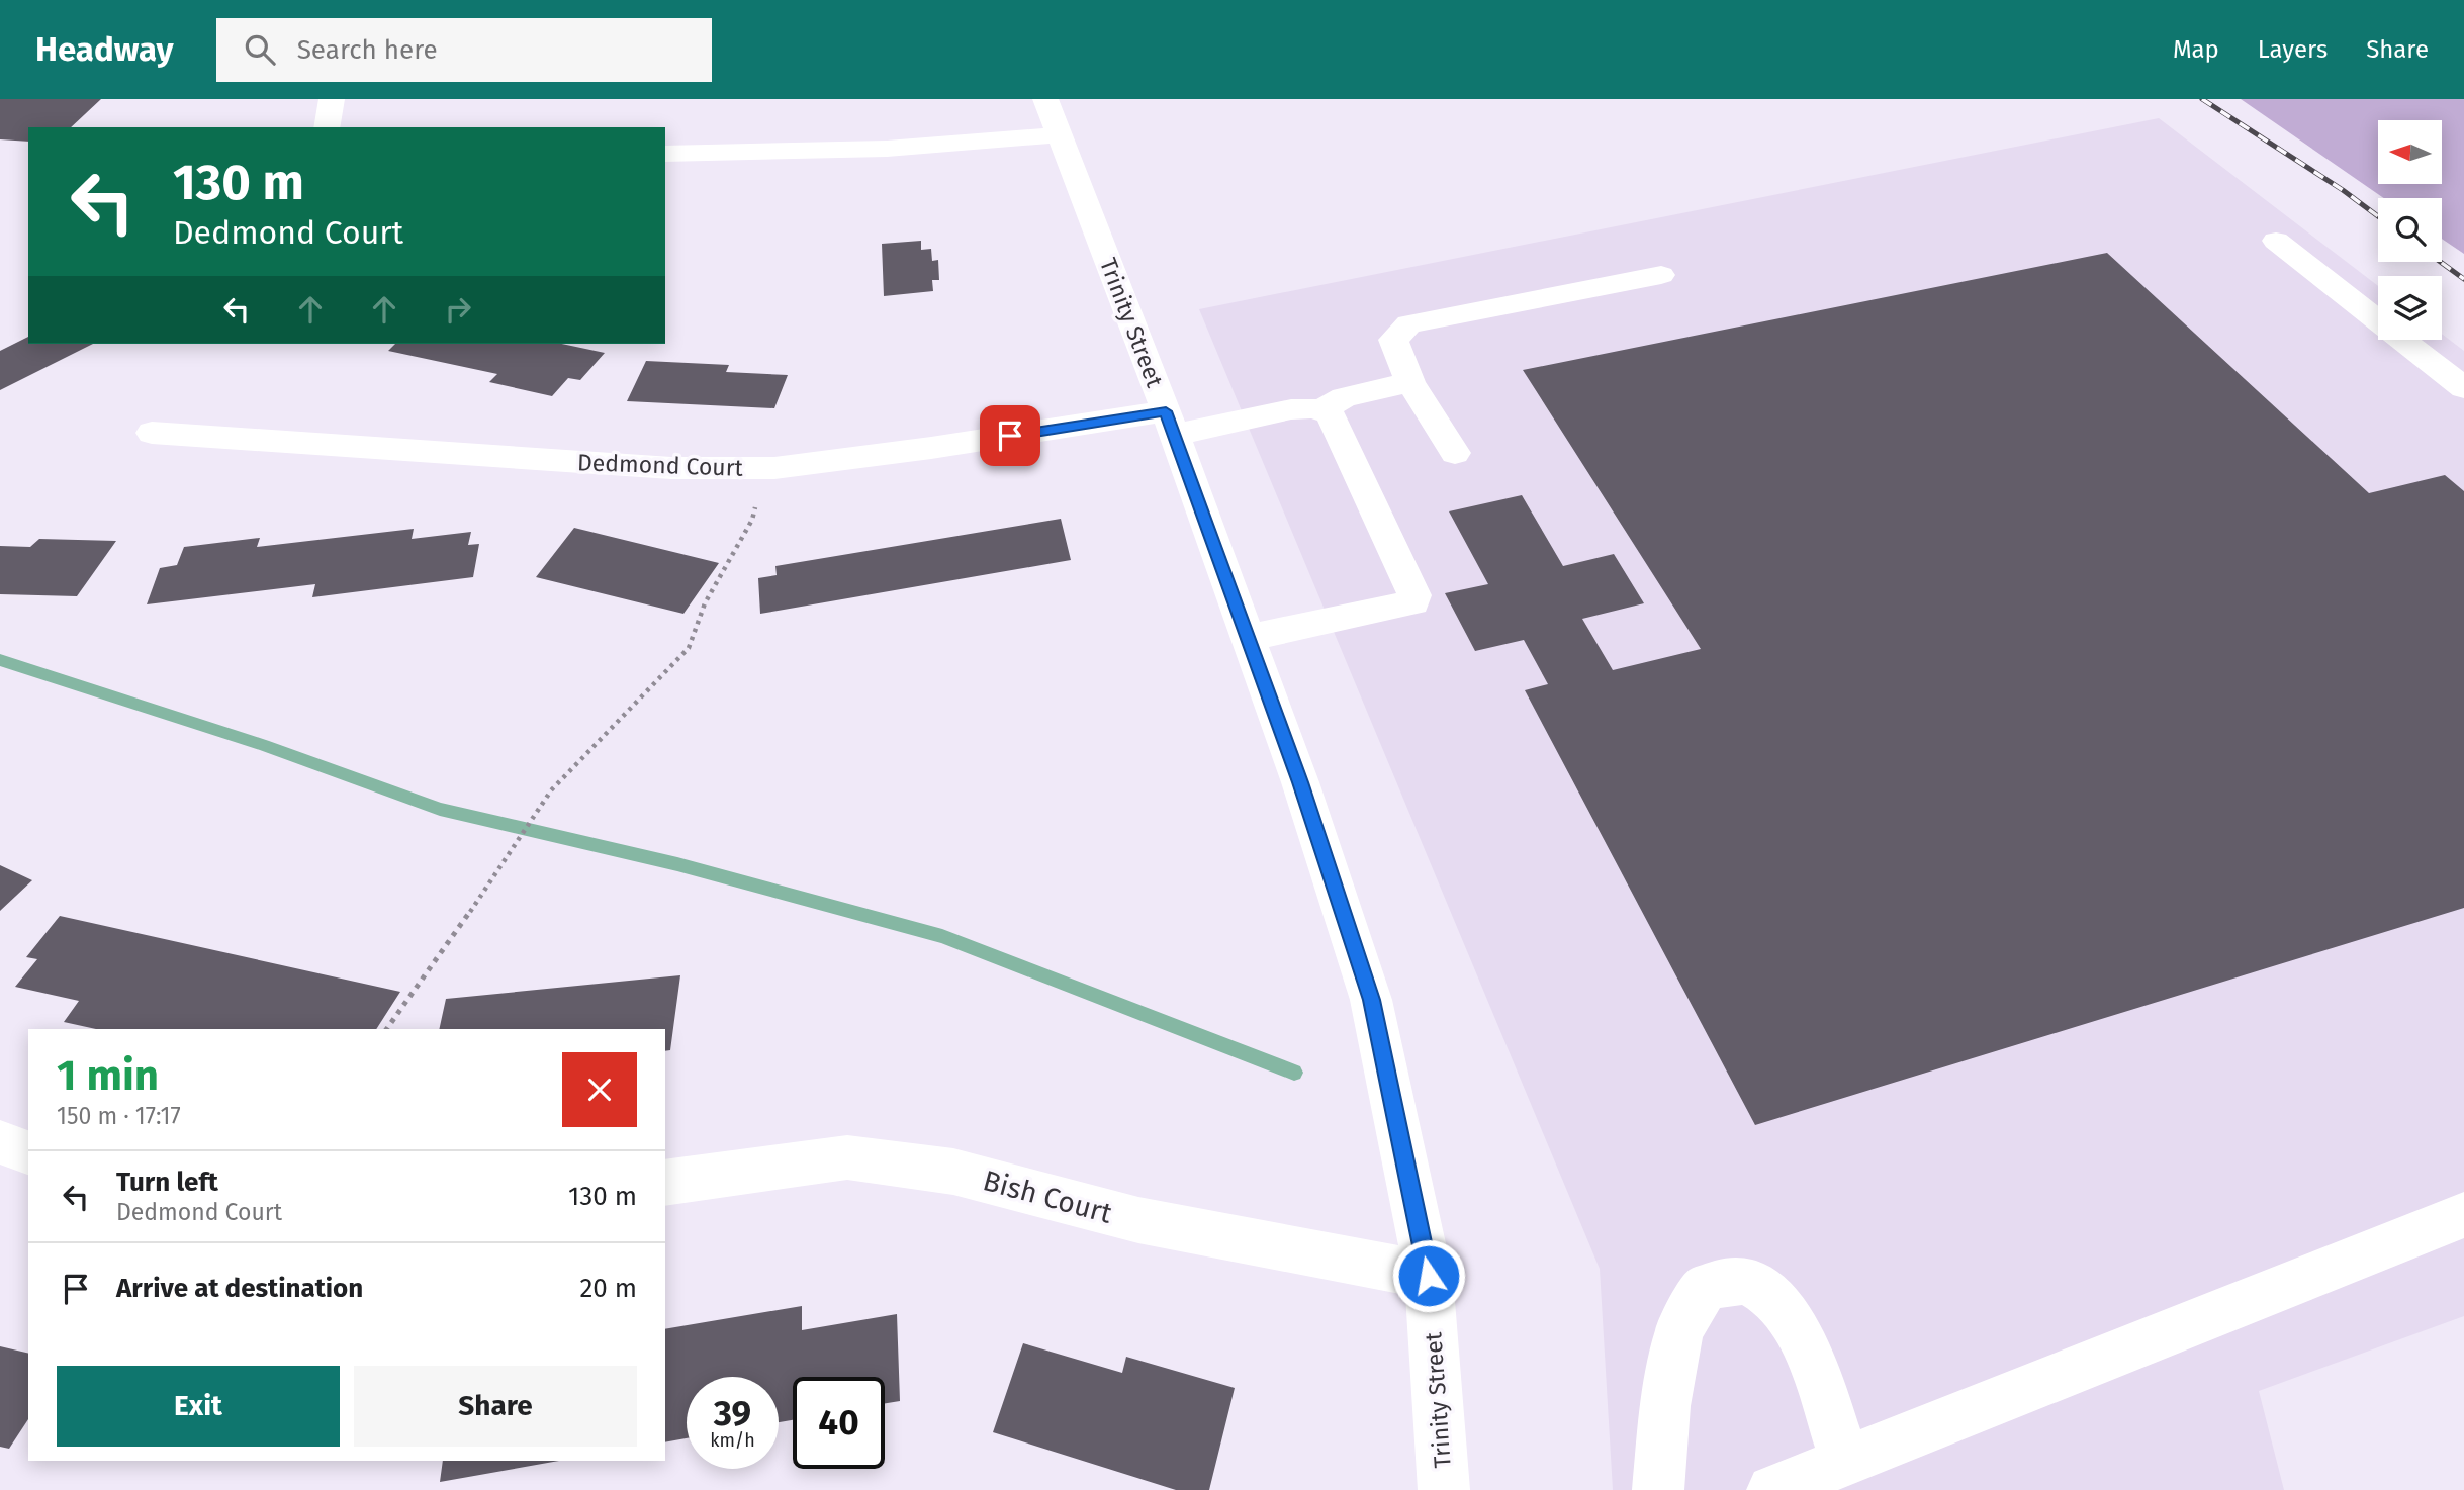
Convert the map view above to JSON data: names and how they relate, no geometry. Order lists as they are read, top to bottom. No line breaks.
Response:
{"streets":{"street":["Trinity Street","Dedmond Court","Bish Court"]},"crossings":[["Trinity Street","Dedmond Court"],["Trinity Street","Bish Court"]],"north":"left","page":{"header":"Headway","search":"Search here","nav":["Map","Layers","Share"],"turn":["130 m","Dedmond Court"],"heading":["1 min","150 m · 17:17"],"list":[{"name":"Turn left","note":"Dedmond Court","value":"130 m"},{"name":"Arrive at destination","value":"20 m"}],"buttons":["Exit","Share"],"speed":"39 km/h","limit":"40"}}
